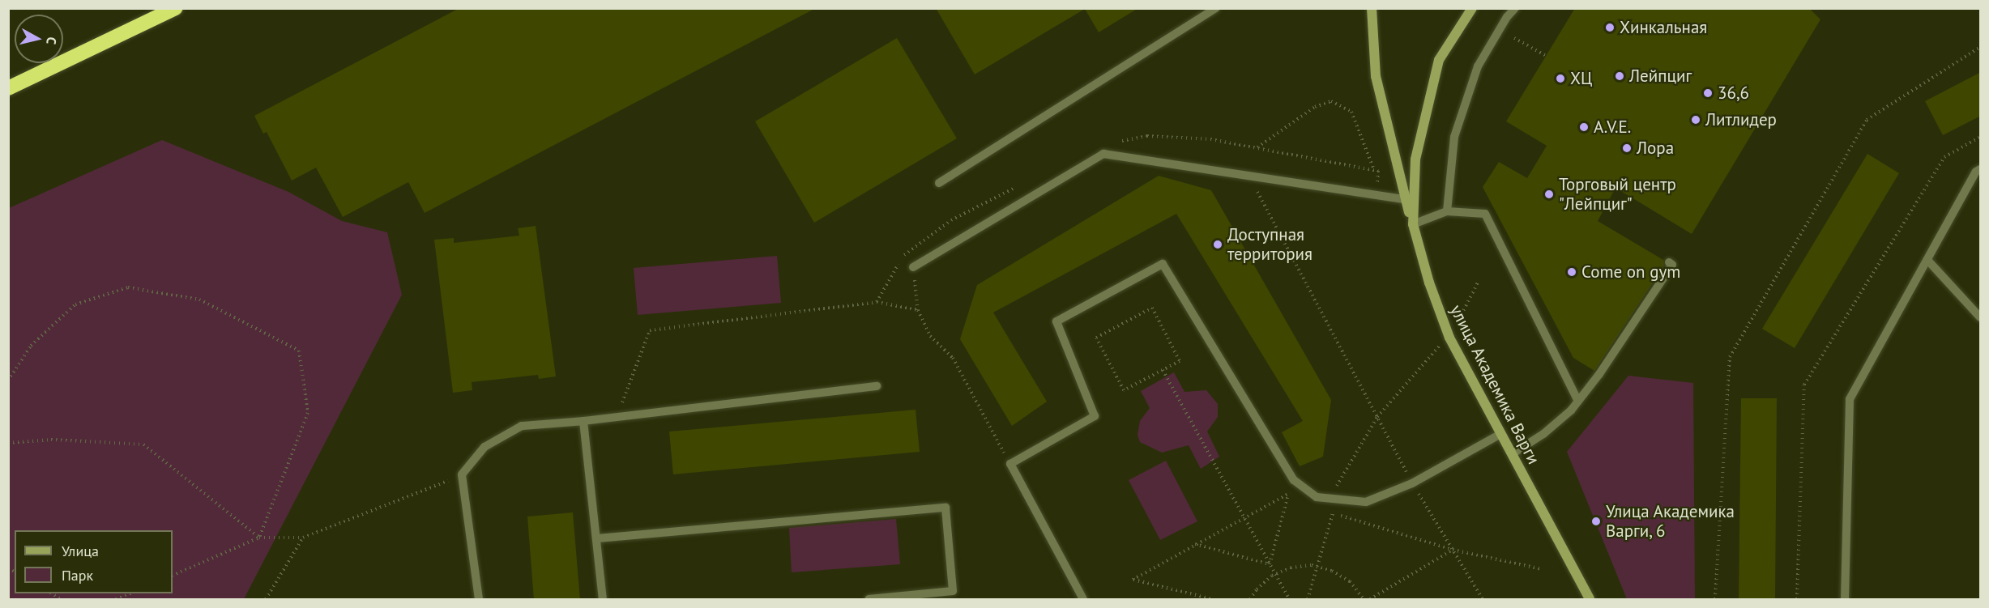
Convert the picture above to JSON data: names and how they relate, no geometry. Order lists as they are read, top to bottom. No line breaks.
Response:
{"streets":{"street":["улица Академика Варги"]},"places":["Хинкальная","Лейпциг","ХЦ","36,6","Литлидер","A.V.E.","Лора","Торговый центр \"Лейпциг\"","Доступная территория","Come on gym","Улица Академика Варги, 6"],"legend":["Улица","Парк"],"north":"right"}
